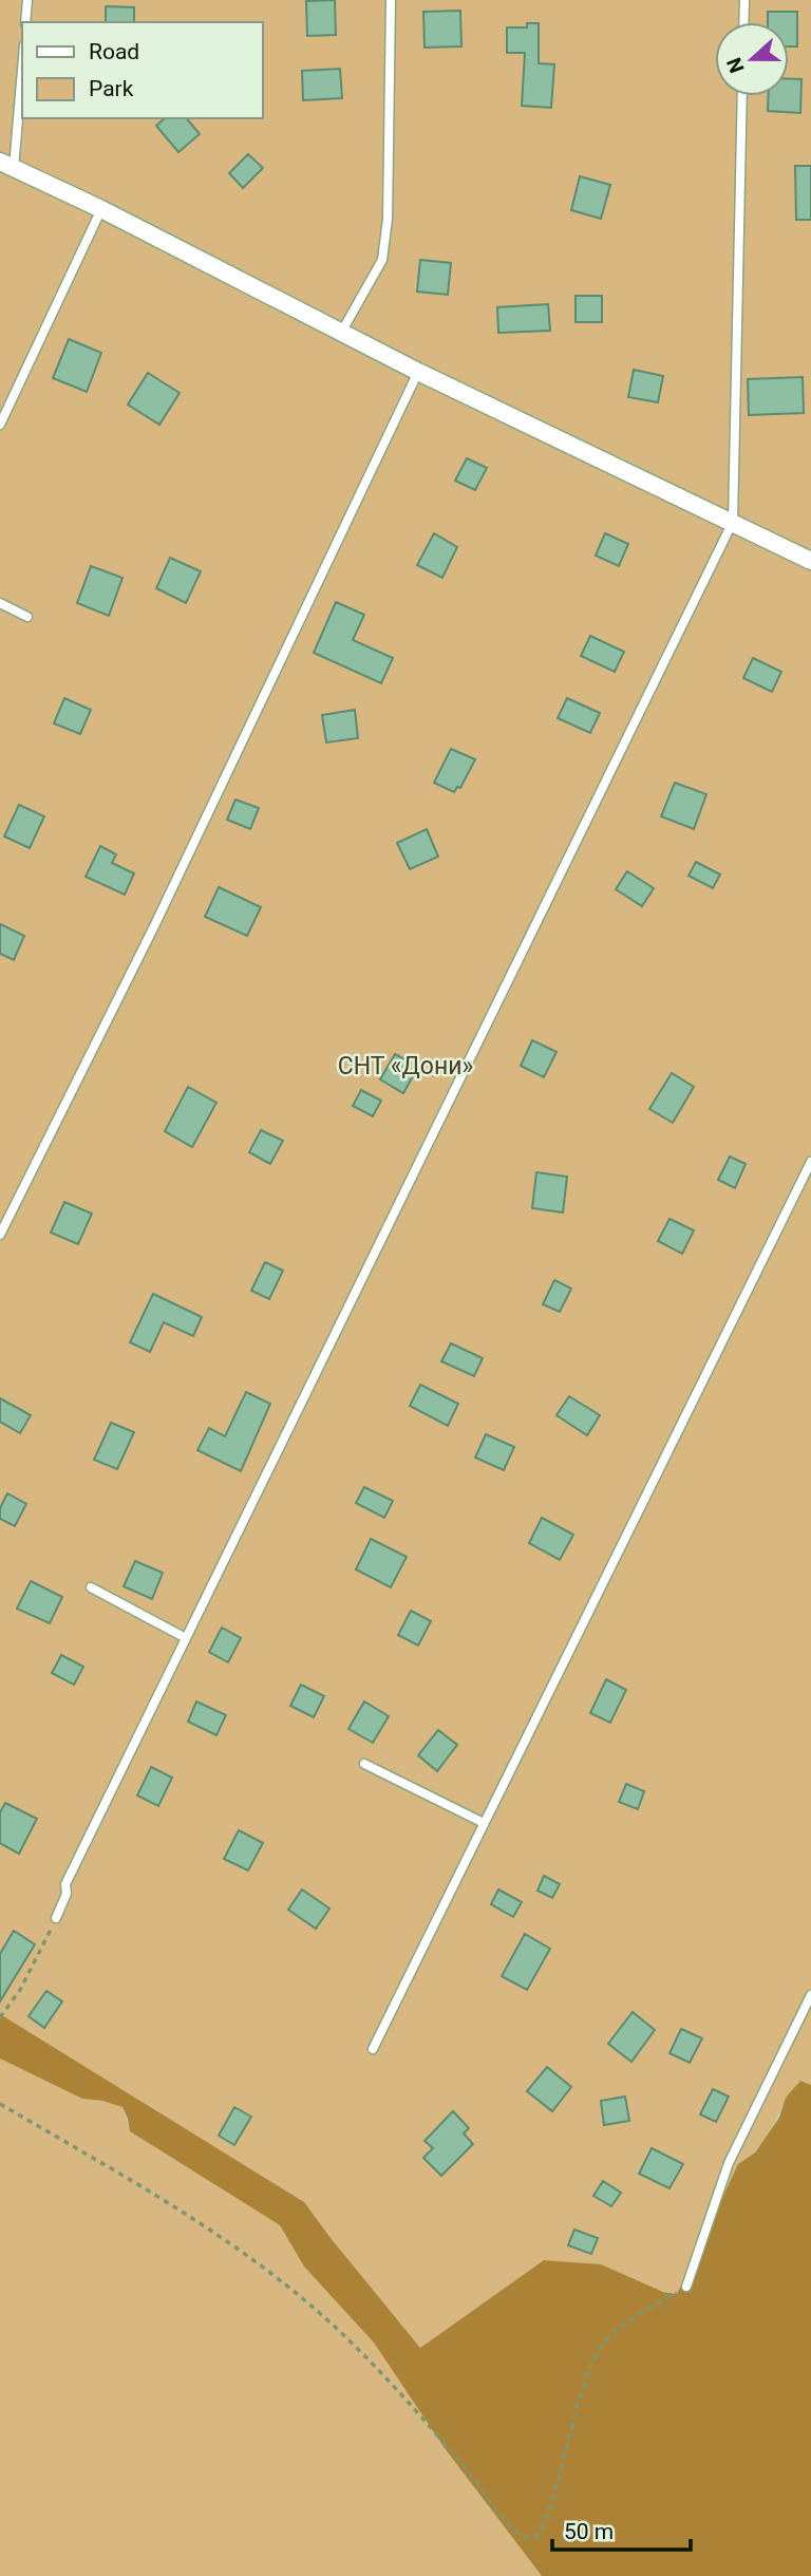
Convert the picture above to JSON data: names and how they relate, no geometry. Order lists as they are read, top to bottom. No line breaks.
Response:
{"parks":["СНТ «Дони»"],"legend":["Road","Park"],"scale_bar":"50 m","north":"left"}
